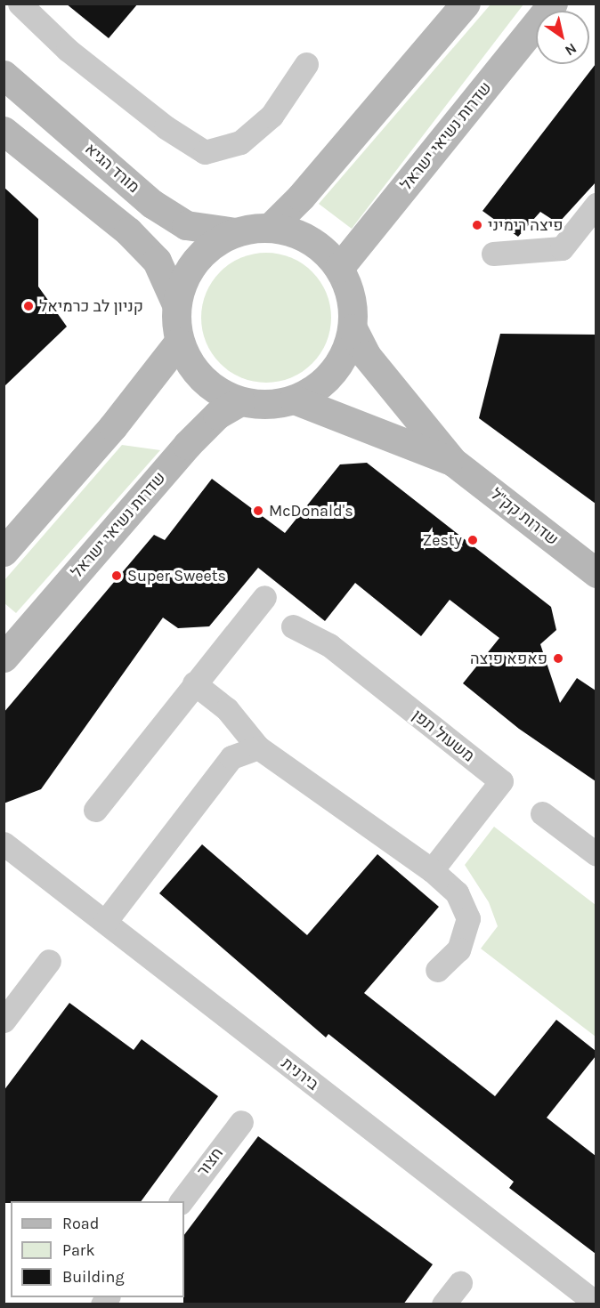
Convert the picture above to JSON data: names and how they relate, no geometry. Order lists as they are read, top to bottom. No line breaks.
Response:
{"streets":{"main road":["שדרות נשיאי ישראל","מורד הגיא","שדרות קק\"ל"],"street":["משעול תפן","בירנית","חצור"]},"crossings":[["שדרות נשיאי ישראל","מורד הגיא"]],"places":["פיצה רימיני","קניון לב כרמיאל","McDonald's","Zesty","Super Sweets","פאפא פיצה"],"legend":["Road","Park","Building"],"north":"bottom right"}
